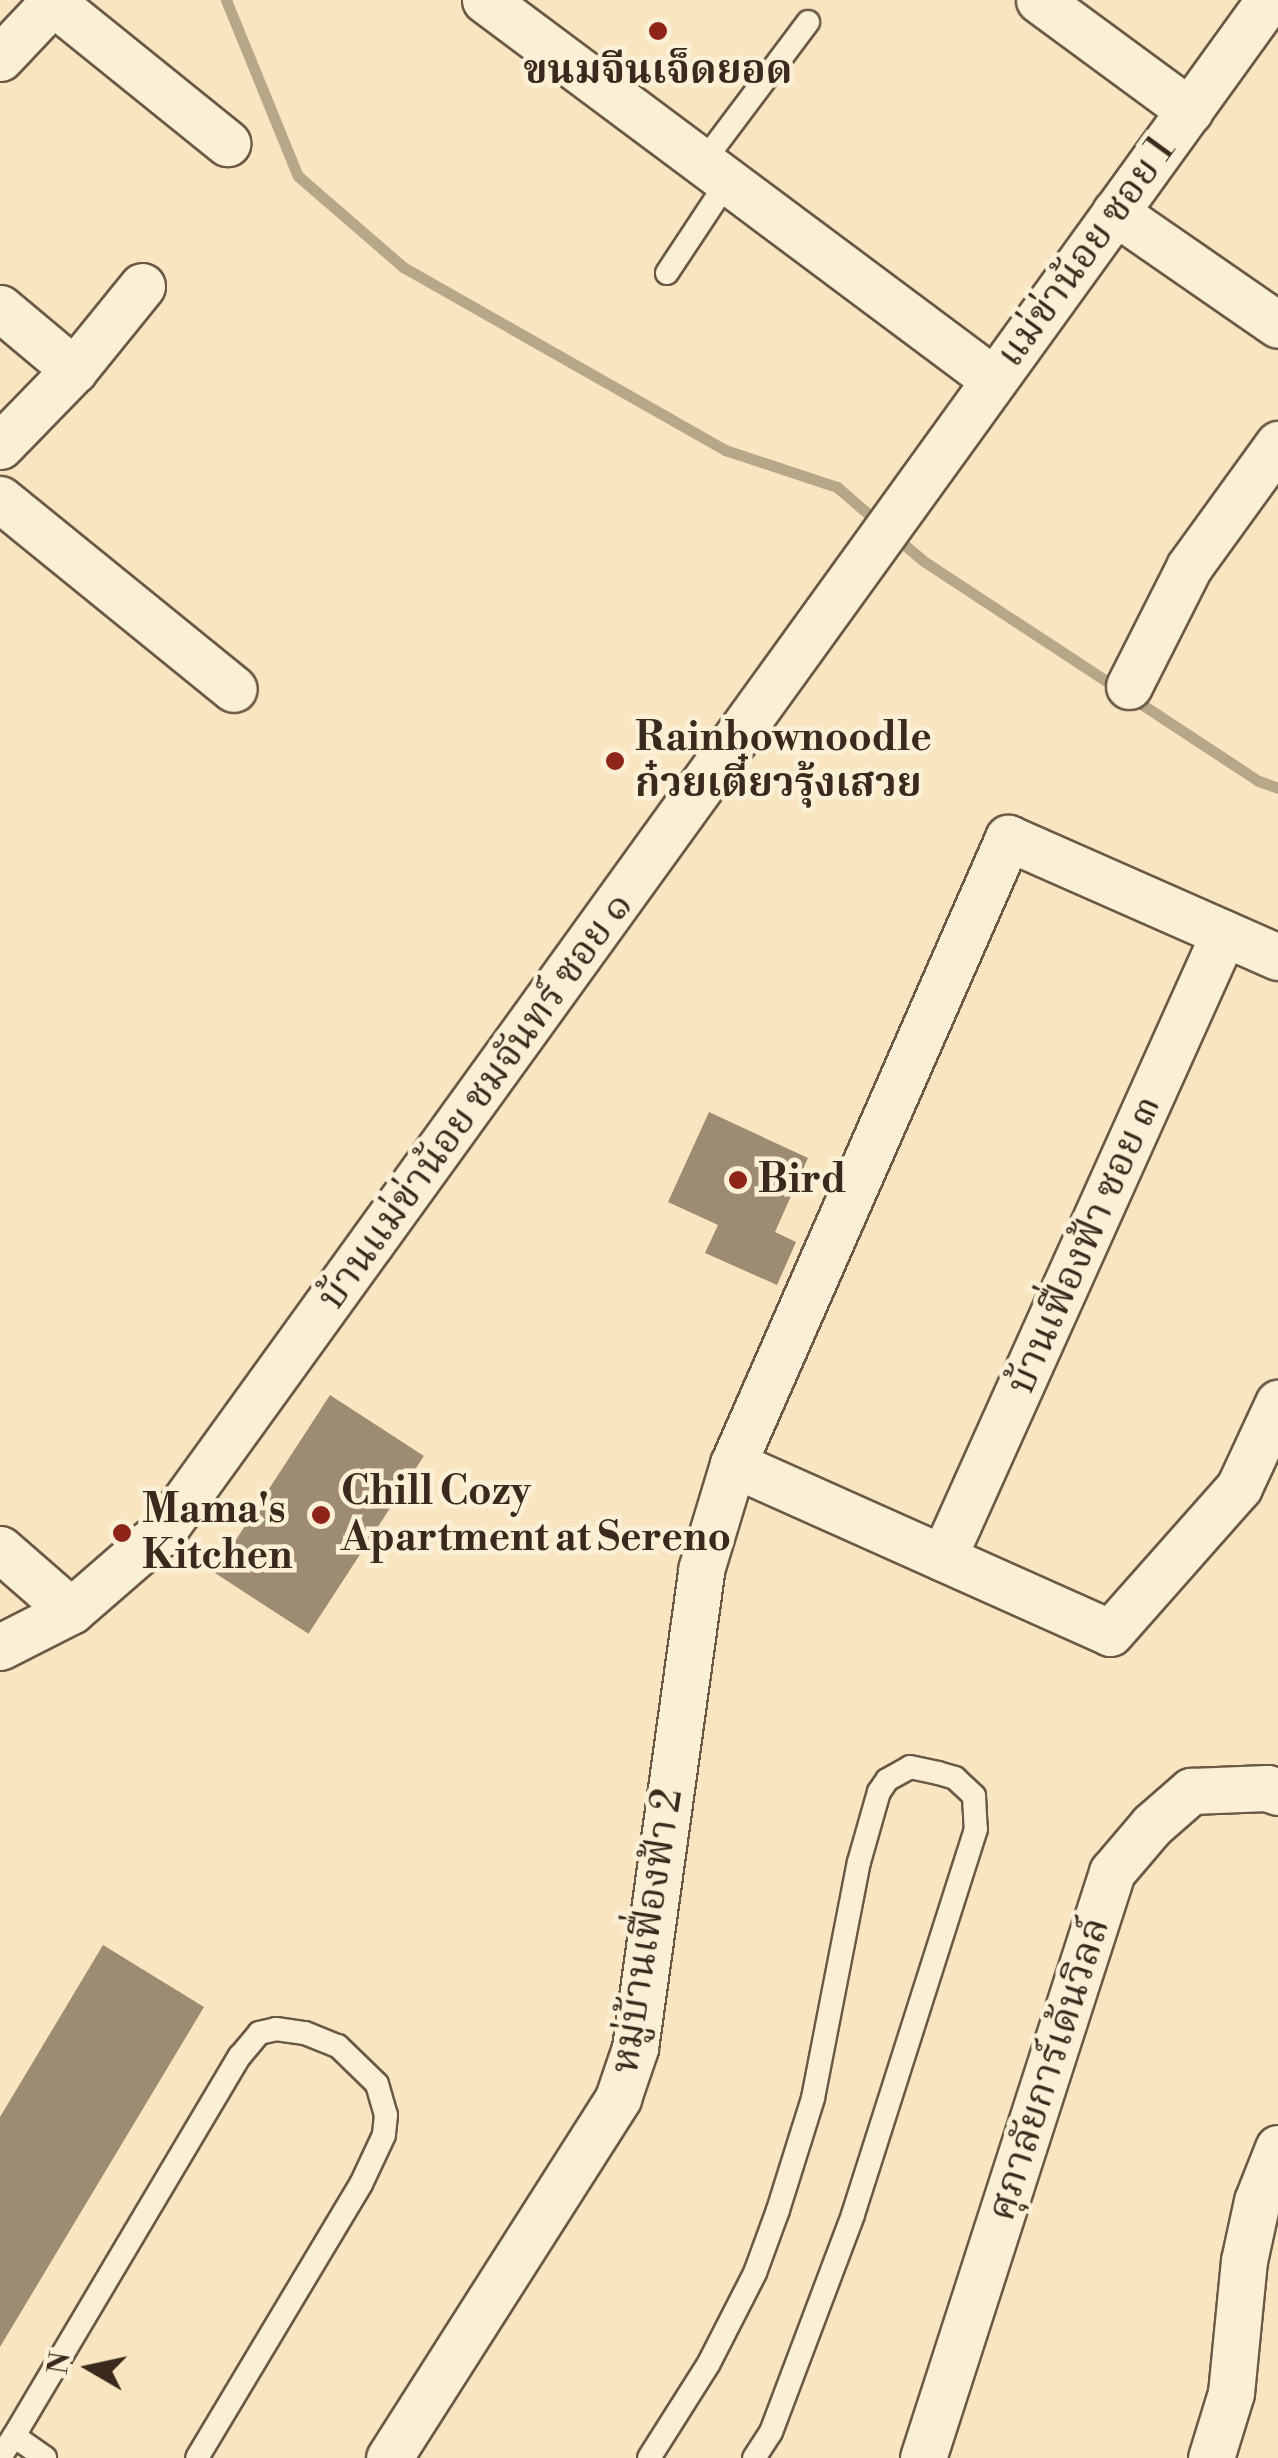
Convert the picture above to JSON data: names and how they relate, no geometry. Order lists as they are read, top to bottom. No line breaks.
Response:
{"streets":{"street":["แม่ข่าน้อย ซอย 1","บ้านแม่ข่าน้อย ชมจันทร์ ซอย ๑","บ้านเฟื่องฟ้า ซอย ๓","หมู่บ้านเฟื่องฟ้า 2","ศุภาลัยการ์เด้นวิลล์"]},"crossings":[["แม่ข่าน้อย ซอย 1","บ้านแม่ข่าน้อย ชมจันทร์ ซอย ๑"],["บ้านเฟื่องฟ้า ซอย ๓","หมู่บ้านเฟื่องฟ้า 2"]],"places":["ขนมจีนเจ็ดยอด","Rainbownoodle ก๋วยเตี๋ยวรุ้งเสวย","Bird","Chill Cozy Apartment at Sereno","Mama's Kitchen"],"north":"left"}
